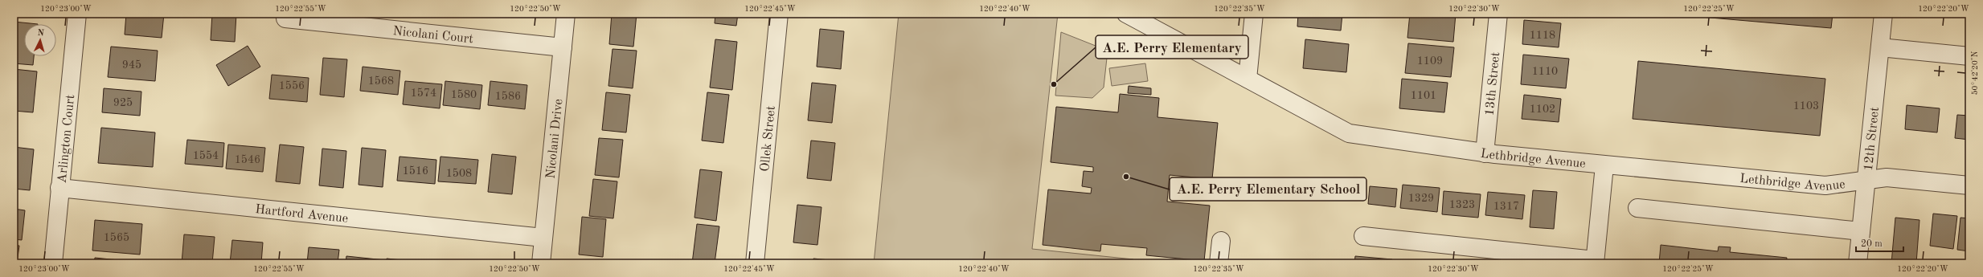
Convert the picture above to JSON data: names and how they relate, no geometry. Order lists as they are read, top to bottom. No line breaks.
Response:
{"streets":{"street":["Nicolani Court","13th Street","Arlington Court","Nicolani Drive","Ollek Street","12th Street","Lethbridge Avenue","Hartford Avenue"]},"crossings":[["Nicolani Court","Nicolani Drive"],["13th Street","Lethbridge Avenue"],["Arlington Court","Hartford Avenue"],["Nicolani Drive","Hartford Avenue"],["12th Street","Lethbridge Avenue"]],"places":["A.E. Perry Elementary","A.E. Perry Elementary School"],"house_numbers":["1118","1109","945","1110","1568","1556","1574","1580","1101","1586","925","1103","1102","1554","1546","1516","1508","1329","1323","1317","1565"],"scale_bar":"20 m","north":"top","coordinates":["120°23'00\"W","120°22'55\"W","120°22'50\"W","120°22'45\"W","120°22'40\"W","120°22'35\"W","120°22'30\"W","120°22'25\"W","120°22'20\"W","50°42'20\"N"]}
